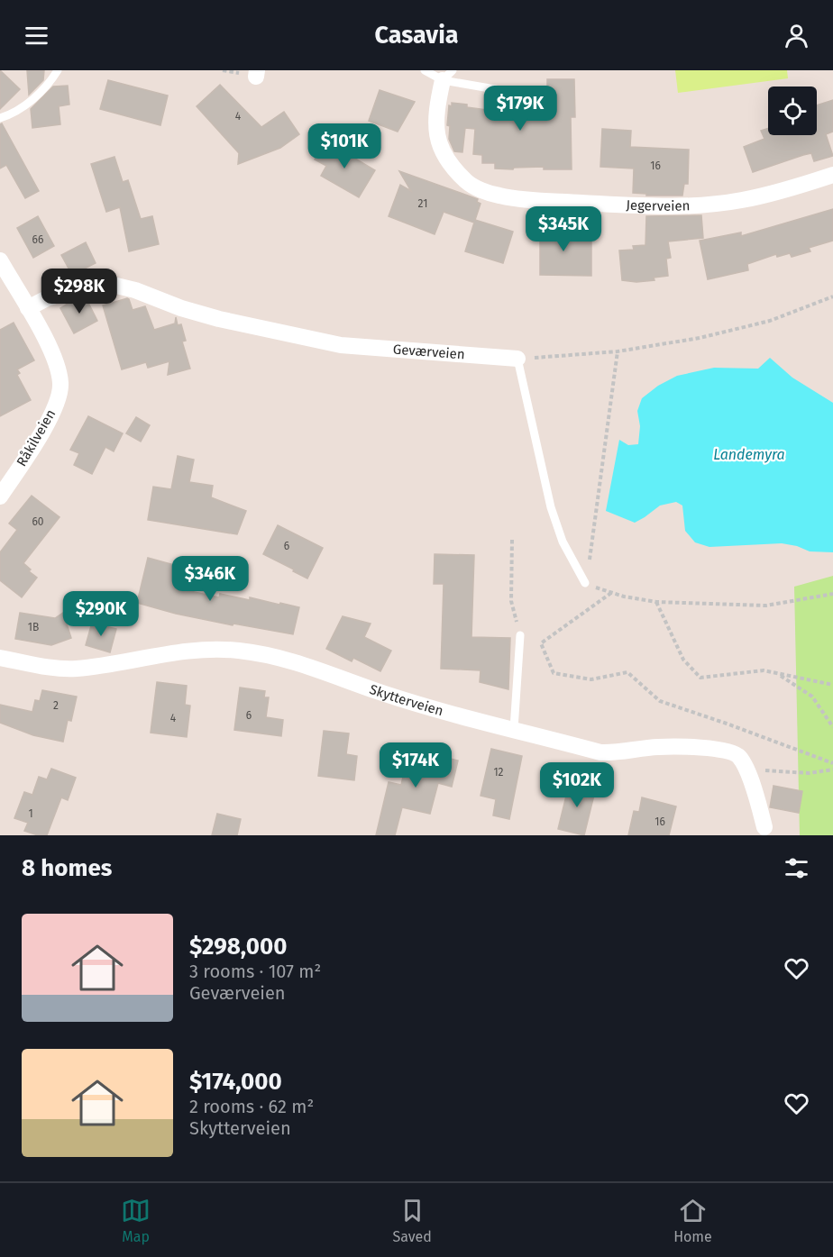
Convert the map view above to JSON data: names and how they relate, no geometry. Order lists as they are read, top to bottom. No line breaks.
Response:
{"streets":{"street":["Jegerveien","Geværveien","Råkilveien","Skytterveien"]},"crossings":[["Geværveien","Råkilveien"]],"water":["Landemyra"],"house_numbers":["4","16","21","66","60","6","1B","2","6","4","12","1","16"],"page":{"header":"Casavia","price":["$179K","$101K","$345K","$298K","$346K","$290K","$174K","$102K"],"heading":"8 homes","list":[{"name":"$298,000","note":"3 rooms · 107 m² · Geværveien"},{"name":"$174,000","note":"2 rooms · 62 m² · Skytterveien"}],"tabs":["Map","Saved","Home"]}}
